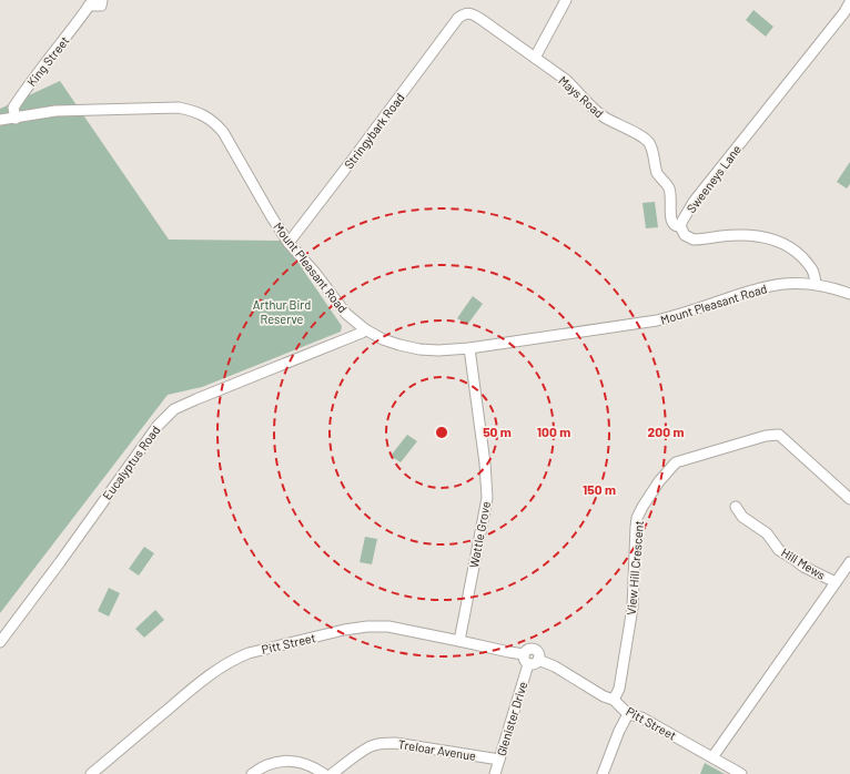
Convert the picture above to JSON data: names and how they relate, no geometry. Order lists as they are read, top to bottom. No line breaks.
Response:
{"streets":{"street":["King Street","Mays Road","Stringybark Road","Sweeneys Lane","Mount Pleasant Road","Eucalyptus Road","Wattle Grove","Hill Mews","View Hill Crescent","Pitt Street","Glenister Drive","Treloar Avenue"]},"crossings":[["King Street","Mount Pleasant Road"],["Mays Road","Stringybark Road"],["Mays Road","Sweeneys Lane"],["Stringybark Road","Mount Pleasant Road"],["Sweeneys Lane","Mount Pleasant Road"],["Mount Pleasant Road","Eucalyptus Road"],["Mount Pleasant Road","Wattle Grove"],["Wattle Grove","Pitt Street"],["View Hill Crescent","Pitt Street"],["Pitt Street","Glenister Drive"],["Glenister Drive","Treloar Avenue"]],"parks":["Arthur Bird Reserve"],"rings":["50 m","100 m","200 m","150 m"]}
